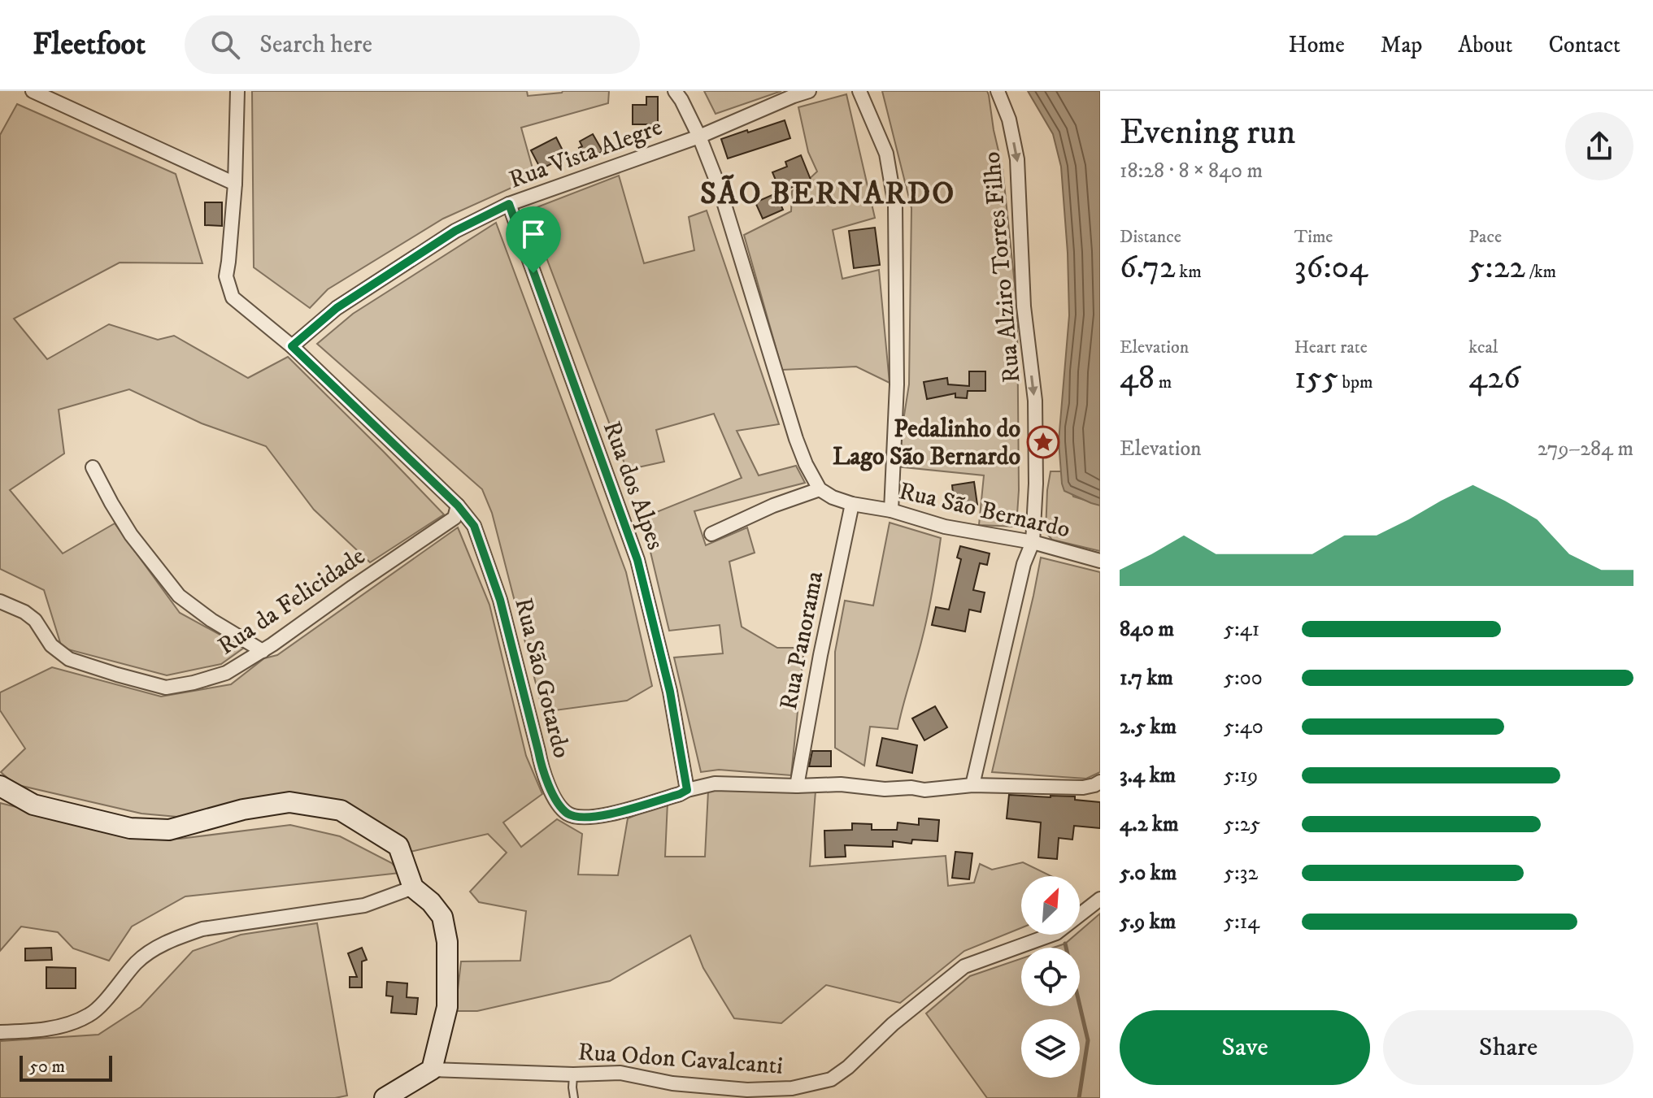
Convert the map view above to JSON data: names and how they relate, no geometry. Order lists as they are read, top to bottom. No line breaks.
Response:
{"streets":{"street":["Rua Vista Alegre","Rua Alziro Torres Filho","Rua dos Alpes","Rua São Bernardo","Rua da Felicidade","Rua Panorama","Rua São Gotardo","Rua Odon Cavalcanti"]},"crossings":[["Rua Vista Alegre","Rua dos Alpes"],["Rua Vista Alegre","Rua São Gotardo"],["Rua Alziro Torres Filho","Rua São Bernardo"],["Rua Alziro Torres Filho","Rua São Gotardo"],["Rua dos Alpes","Rua São Gotardo"],["Rua São Bernardo","Rua Panorama"],["Rua da Felicidade","Rua São Gotardo"],["Rua Panorama","Rua São Gotardo"]],"one_way":["Rua Alziro Torres Filho"],"districts":["SÃO BERNARDO"],"places":{"place":["Pedalinho do Lago São Bernardo"]},"scale_bar":"50 m","north":"top right","page":{"header":"Fleetfoot","search":"Search here","nav":["Home","Map","About","Contact"],"heading":["Evening run","18:28 · 8 × 840 m"],"stats":[["Distance","6.72 km"],["Time","36:04"],["Pace","5:22 /km"],["Elevation","48 m"],["Heart rate","155 bpm"],["kcal","426"]],"chart":["Elevation","279–284 m"],"list":[{"name":"840 m","note":"5:41"},{"name":"1.7 km","note":"5:00"},{"name":"2.5 km","note":"5:40"},{"name":"3.4 km","note":"5:19"},{"name":"4.2 km","note":"5:25"},{"name":"5.0 km","note":"5:32"},{"name":"5.9 km","note":"5:14"}],"buttons":["Save","Share"],"scale":"50 m"}}
